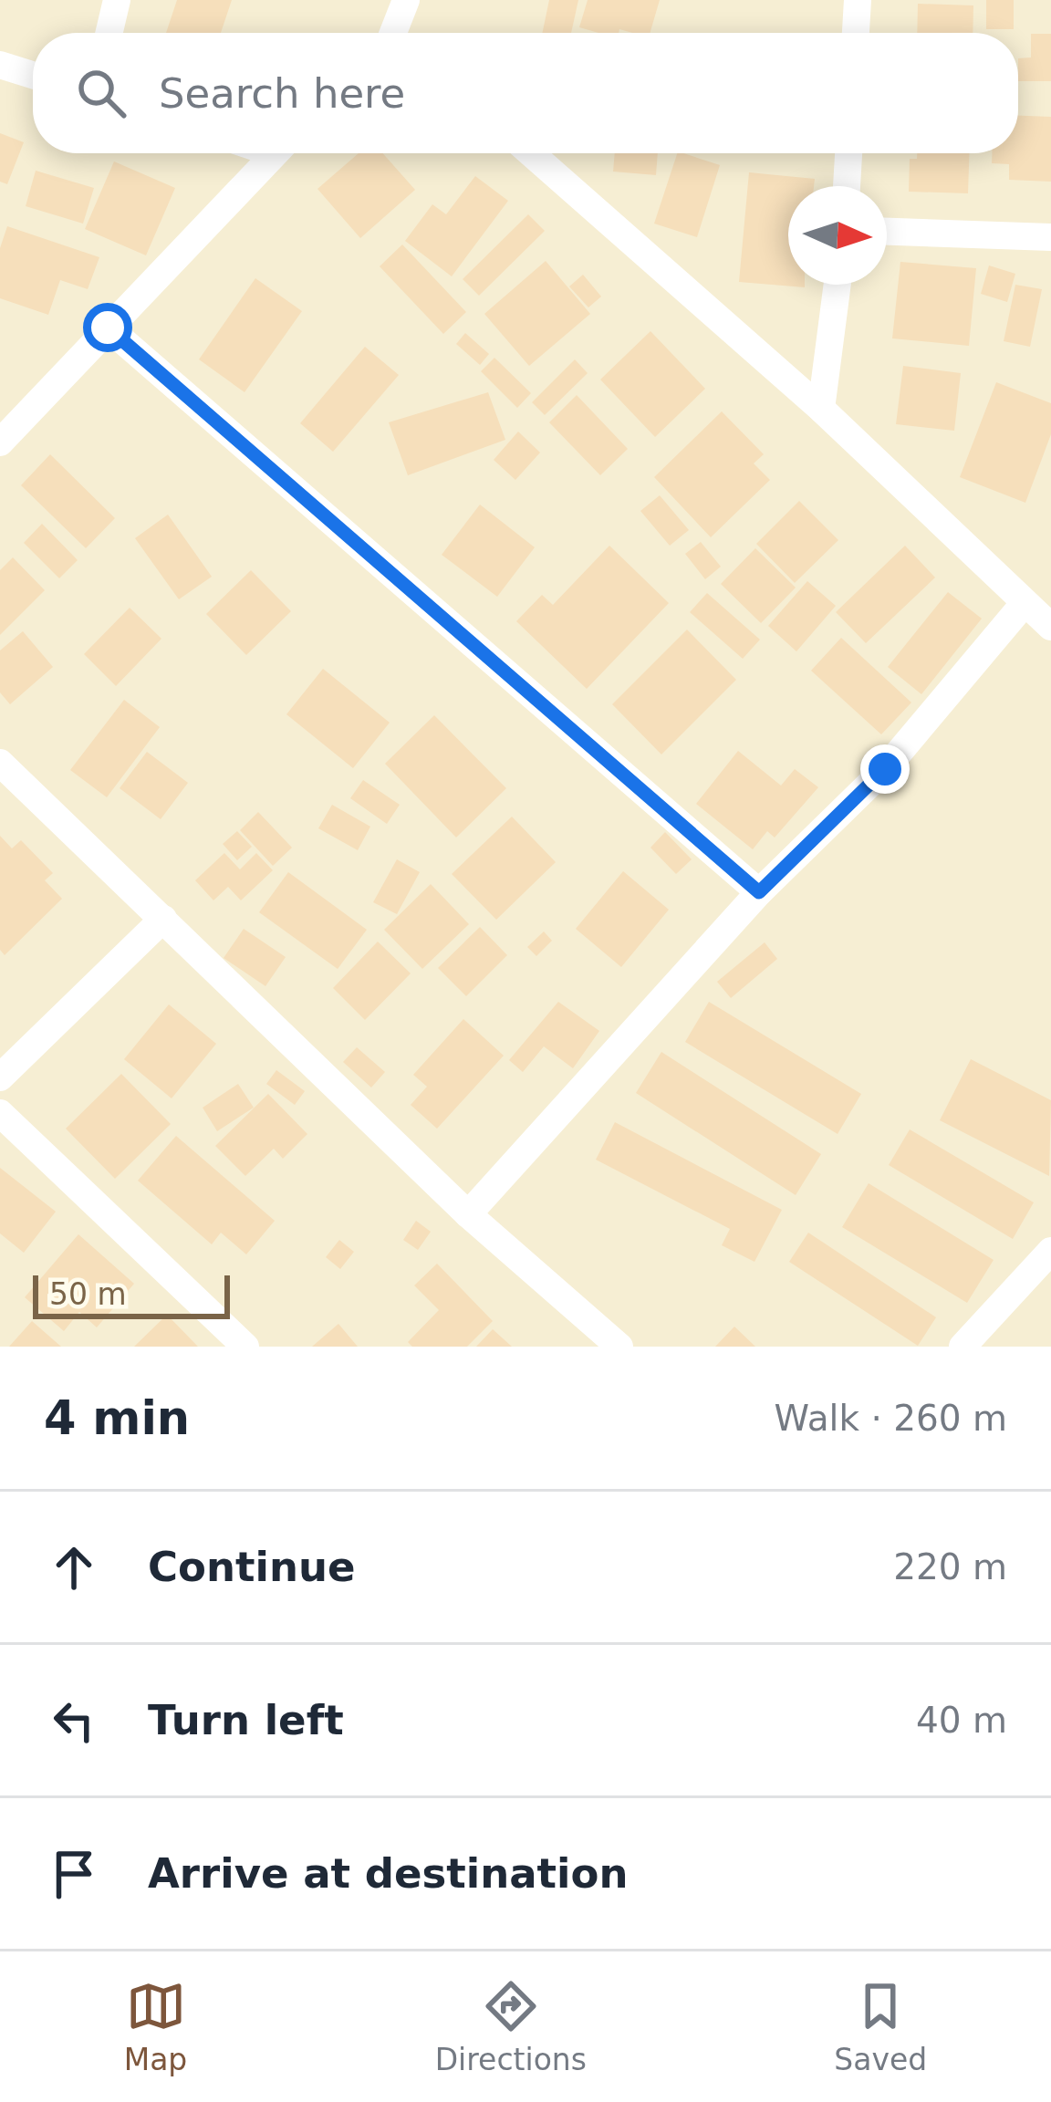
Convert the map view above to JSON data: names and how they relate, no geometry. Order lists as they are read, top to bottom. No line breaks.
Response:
{"scale_bar":"50 m","north":"right","page":{"search":"Search here","scale":"50 m","heading":["4 min","Walk · 260 m"],"list":[["Continue","220 m"],["Turn left","40 m"],"Arrive at destination"],"nav":["Map","Directions","Saved"]}}
